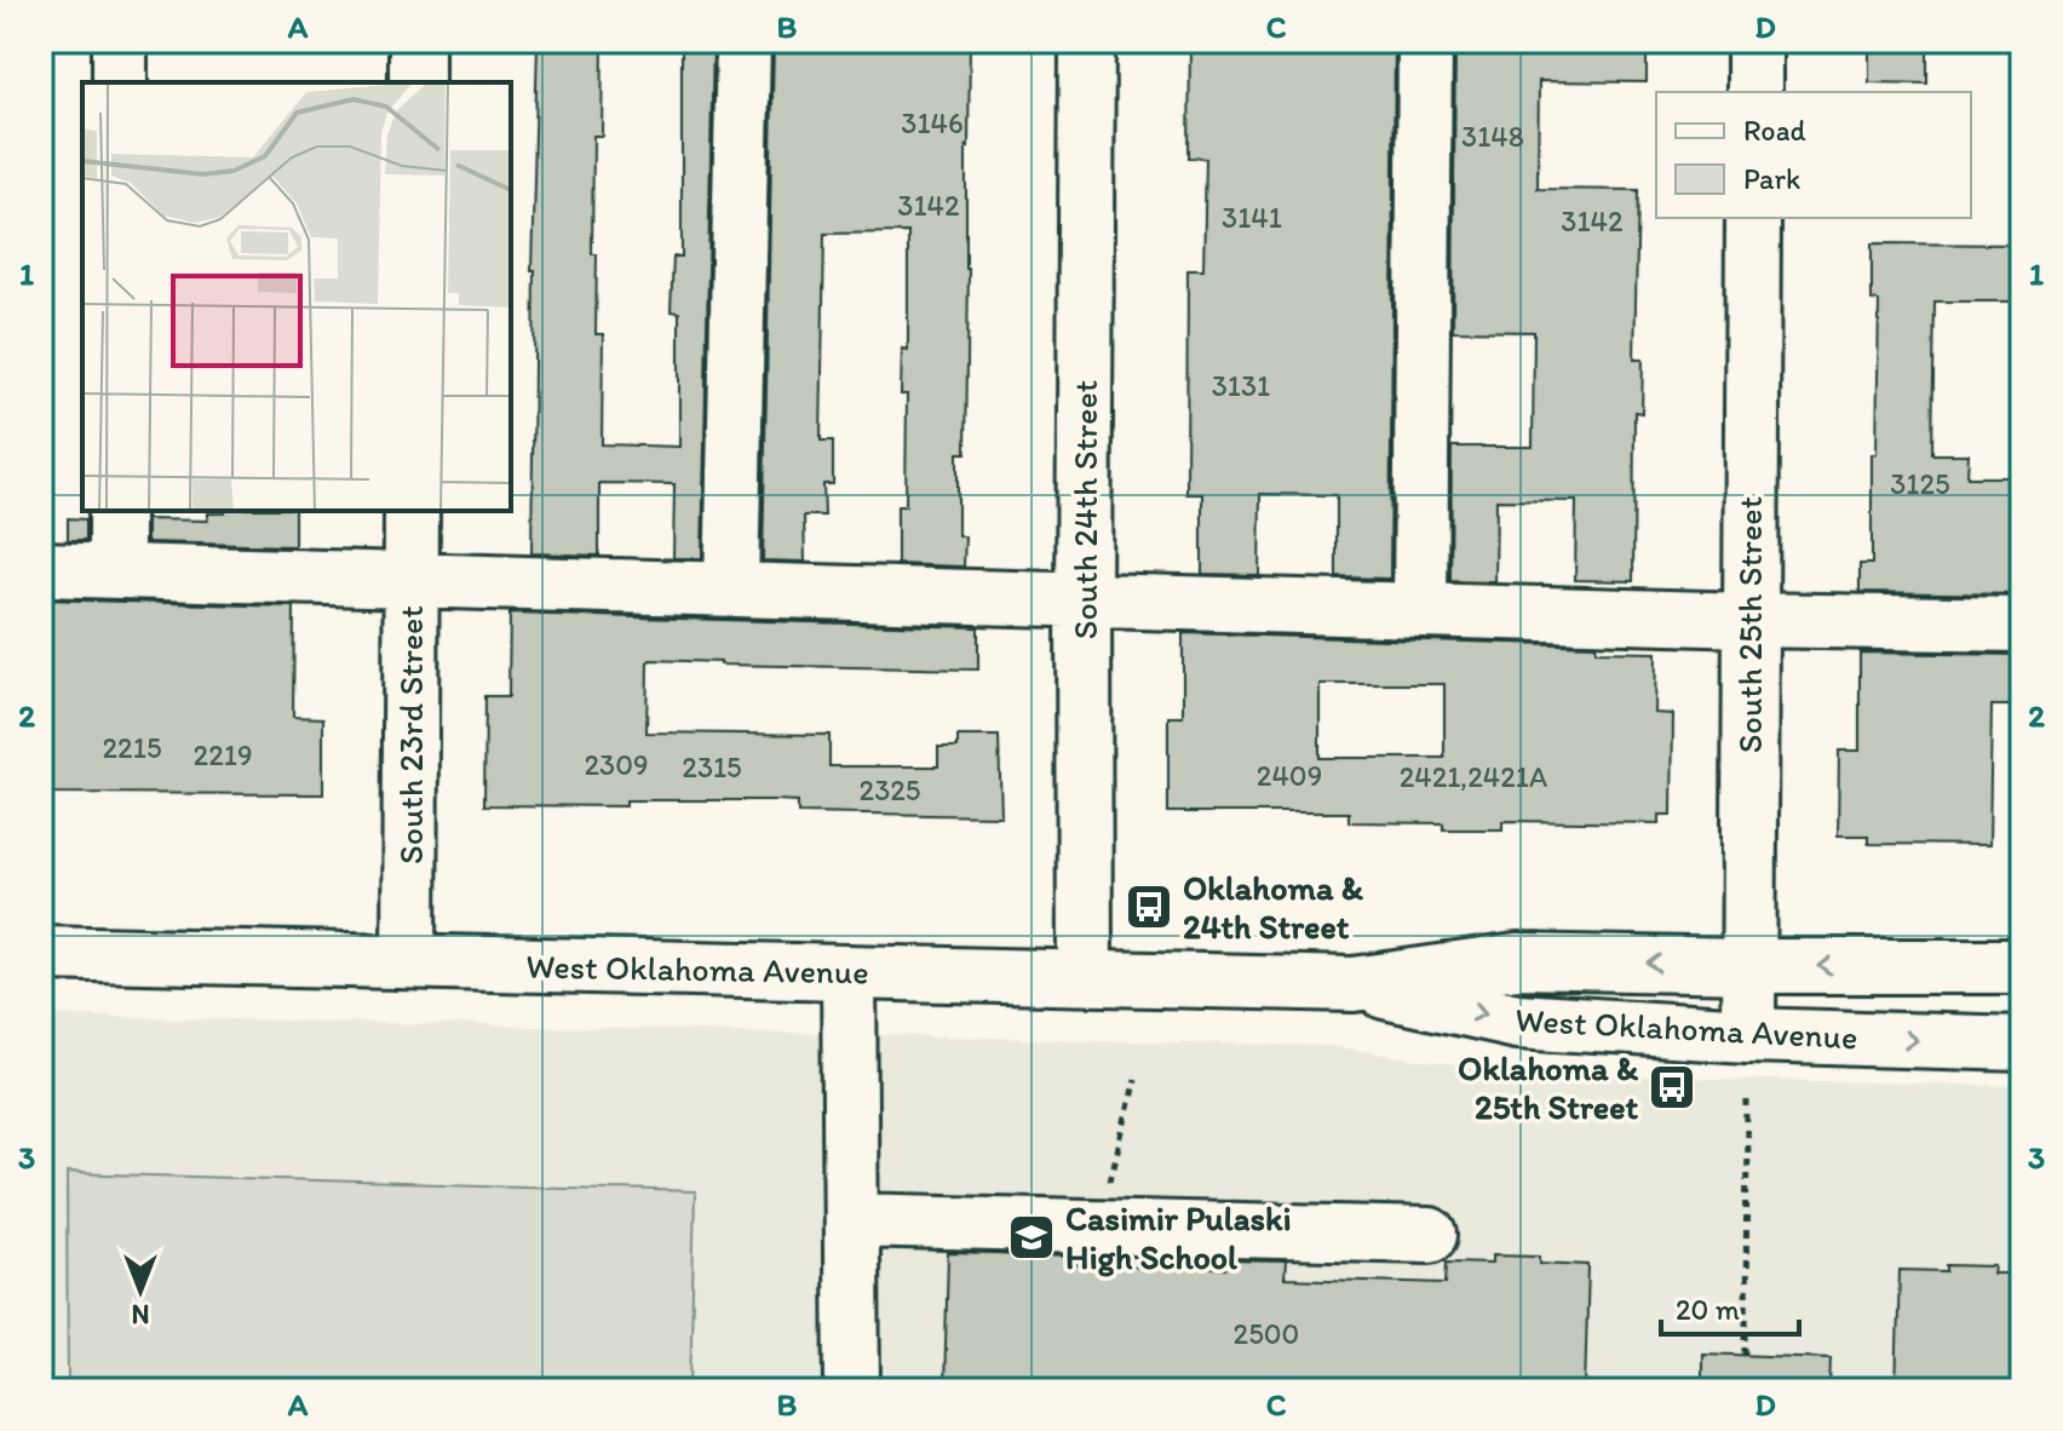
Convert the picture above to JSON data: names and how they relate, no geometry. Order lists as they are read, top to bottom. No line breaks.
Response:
{"streets":{"main road":["South 24th Street","South 25th Street","South 23rd Street","West Oklahoma Avenue"]},"crossings":[["South 24th Street","West Oklahoma Avenue"],["South 25th Street","West Oklahoma Avenue"],["South 23rd Street","West Oklahoma Avenue"]],"places":{"bus stop":["Oklahoma & 24th Street","Oklahoma & 25th Street"],"school or university":["Casimir Pulaski High School"]},"house_numbers":["3146","3148","3142","3141","3142","3131","3125","2215","2219","2309","2315","2409","2421,2421A","2325","2500"],"legend":["Road","Park"],"scale_bar":"20 m","north":"bottom","grid":{"columns":["A","B","C","D"],"rows":["1","2","3"]}}
